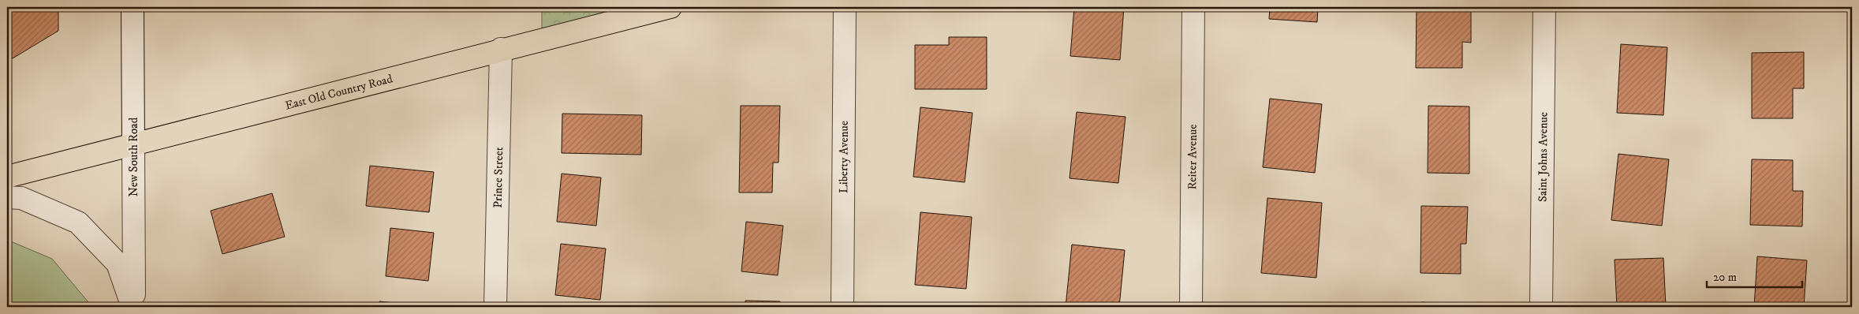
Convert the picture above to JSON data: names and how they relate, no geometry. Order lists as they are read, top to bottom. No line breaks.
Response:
{"streets":{"main road":["East Old Country Road"],"street":["New South Road","Liberty Avenue","Reiter Avenue","Saint Johns Avenue","Prince Street"]},"crossings":[["East Old Country Road","New South Road"],["East Old Country Road","Prince Street"]],"scale_bar":"20 m"}
